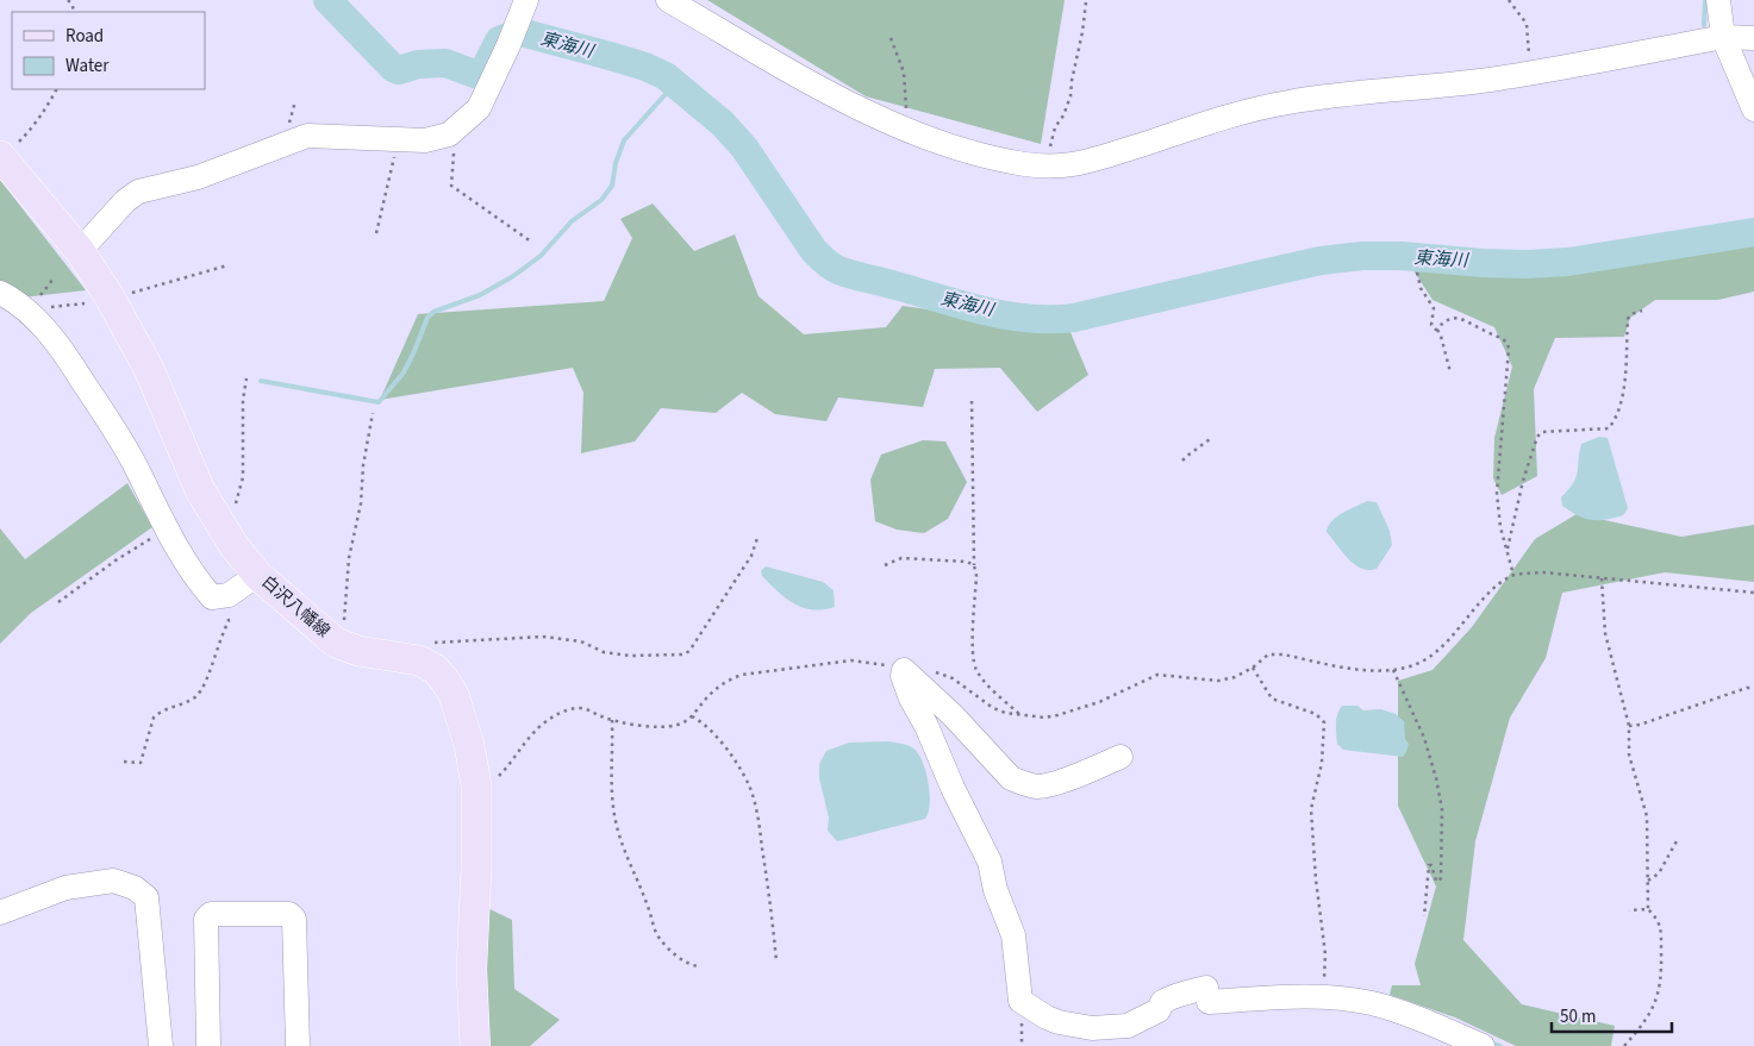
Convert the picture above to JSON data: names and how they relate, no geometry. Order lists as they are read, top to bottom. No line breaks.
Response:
{"streets":{"main road":["白沢八幡線"]},"water":["東海川"],"legend":["Road","Water"],"scale_bar":"50 m"}
